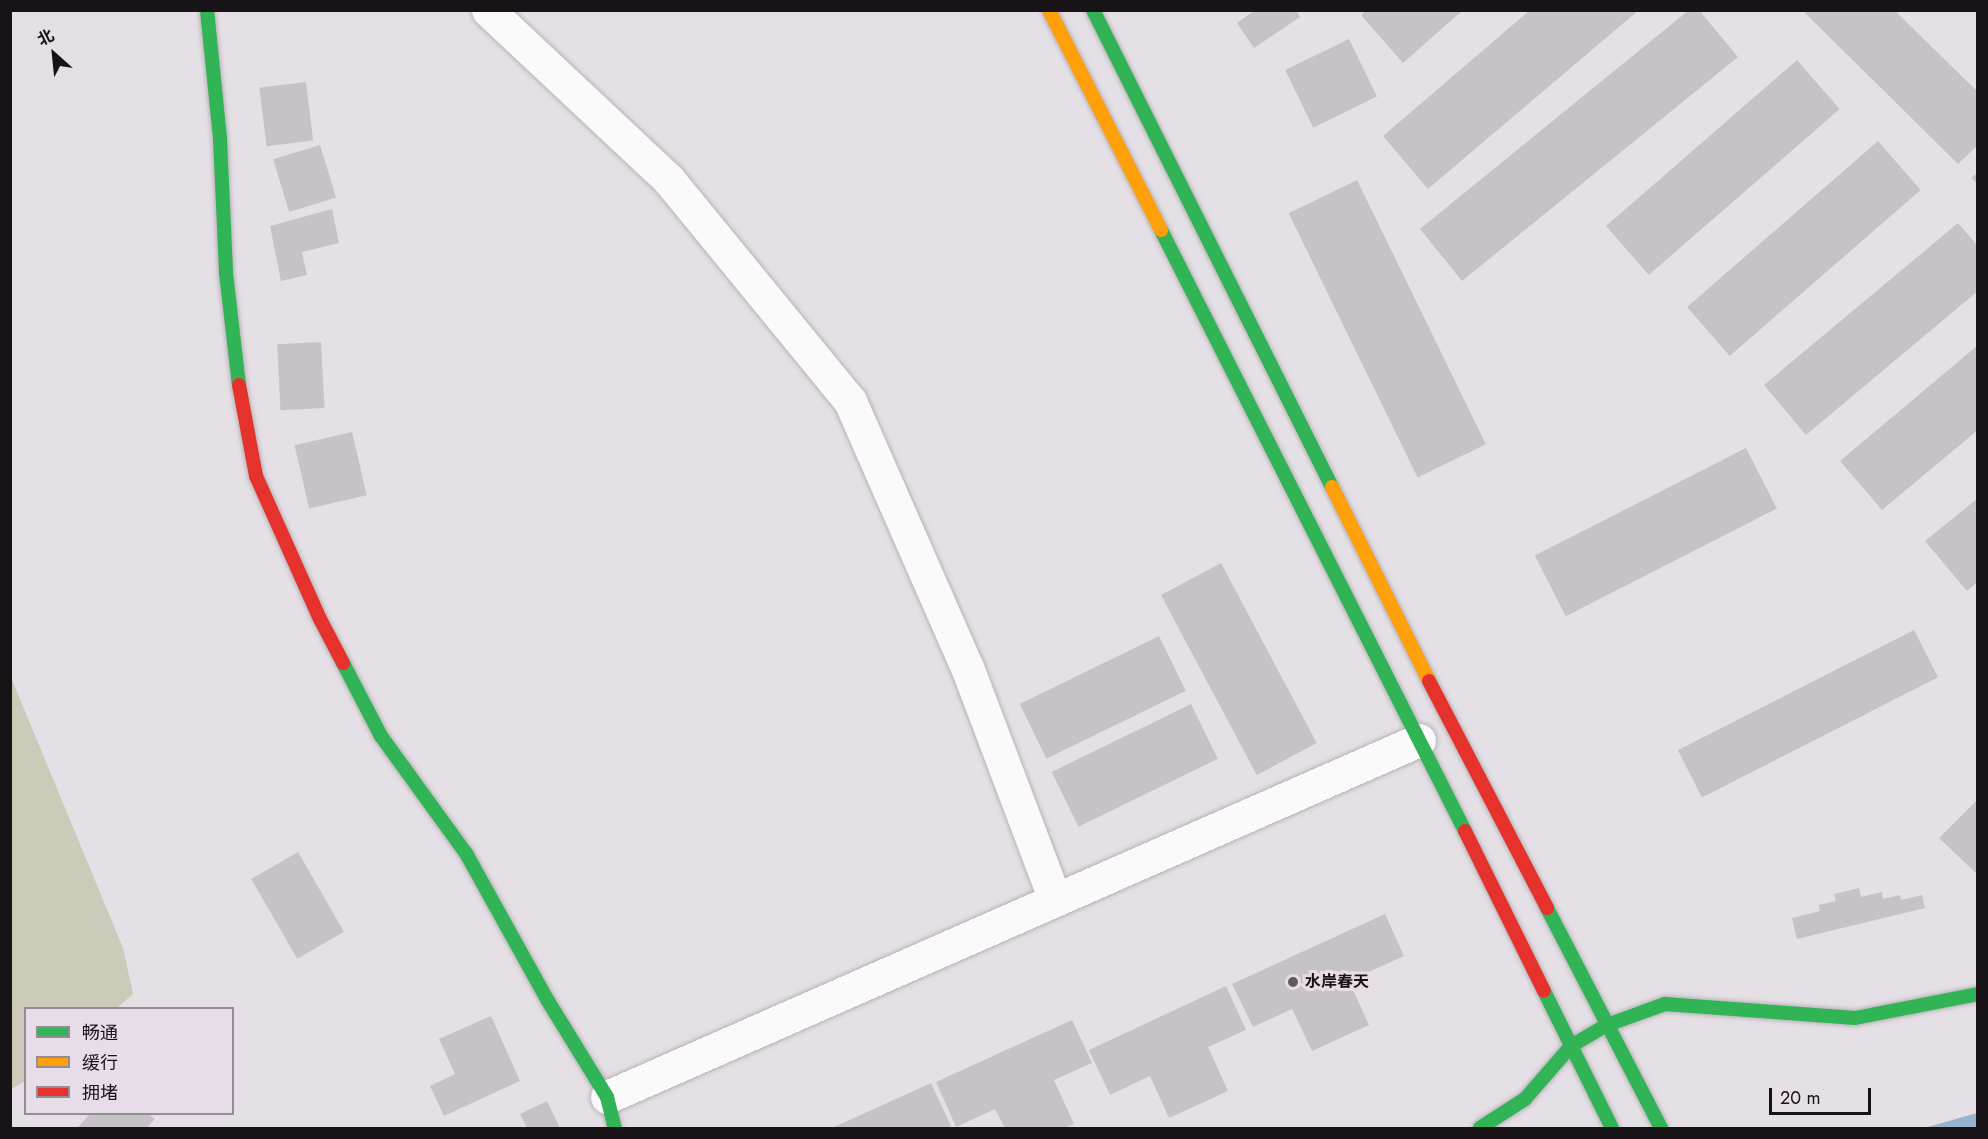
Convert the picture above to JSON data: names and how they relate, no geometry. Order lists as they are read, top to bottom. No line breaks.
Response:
{"places":["水岸春天"],"legend":["畅通","缓行","拥堵"],"scale_bar":"20 m","north":"top left"}
